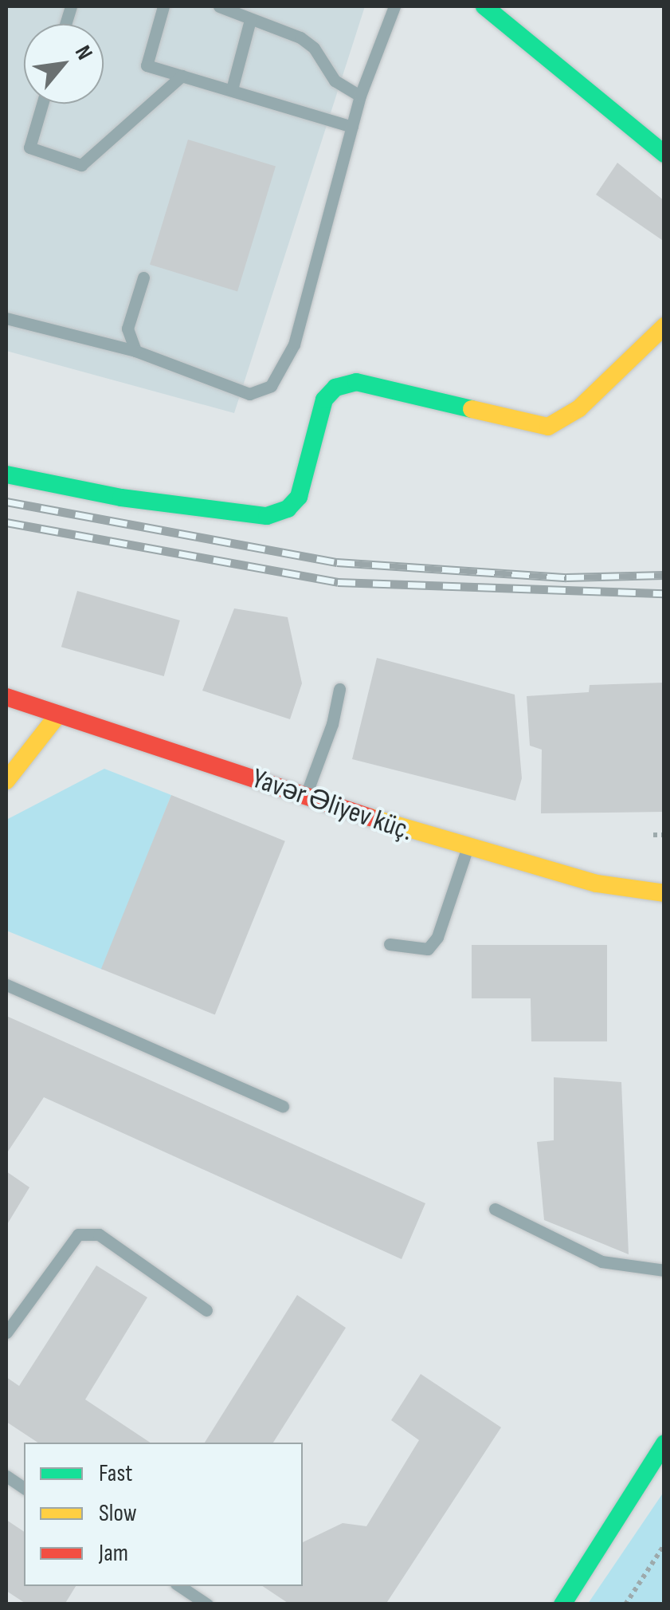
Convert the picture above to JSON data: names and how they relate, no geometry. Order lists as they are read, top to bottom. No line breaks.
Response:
{"streets":{"street":["Yavər Əliyev küç."]},"legend":["Fast","Slow","Jam"],"north":"top right"}
